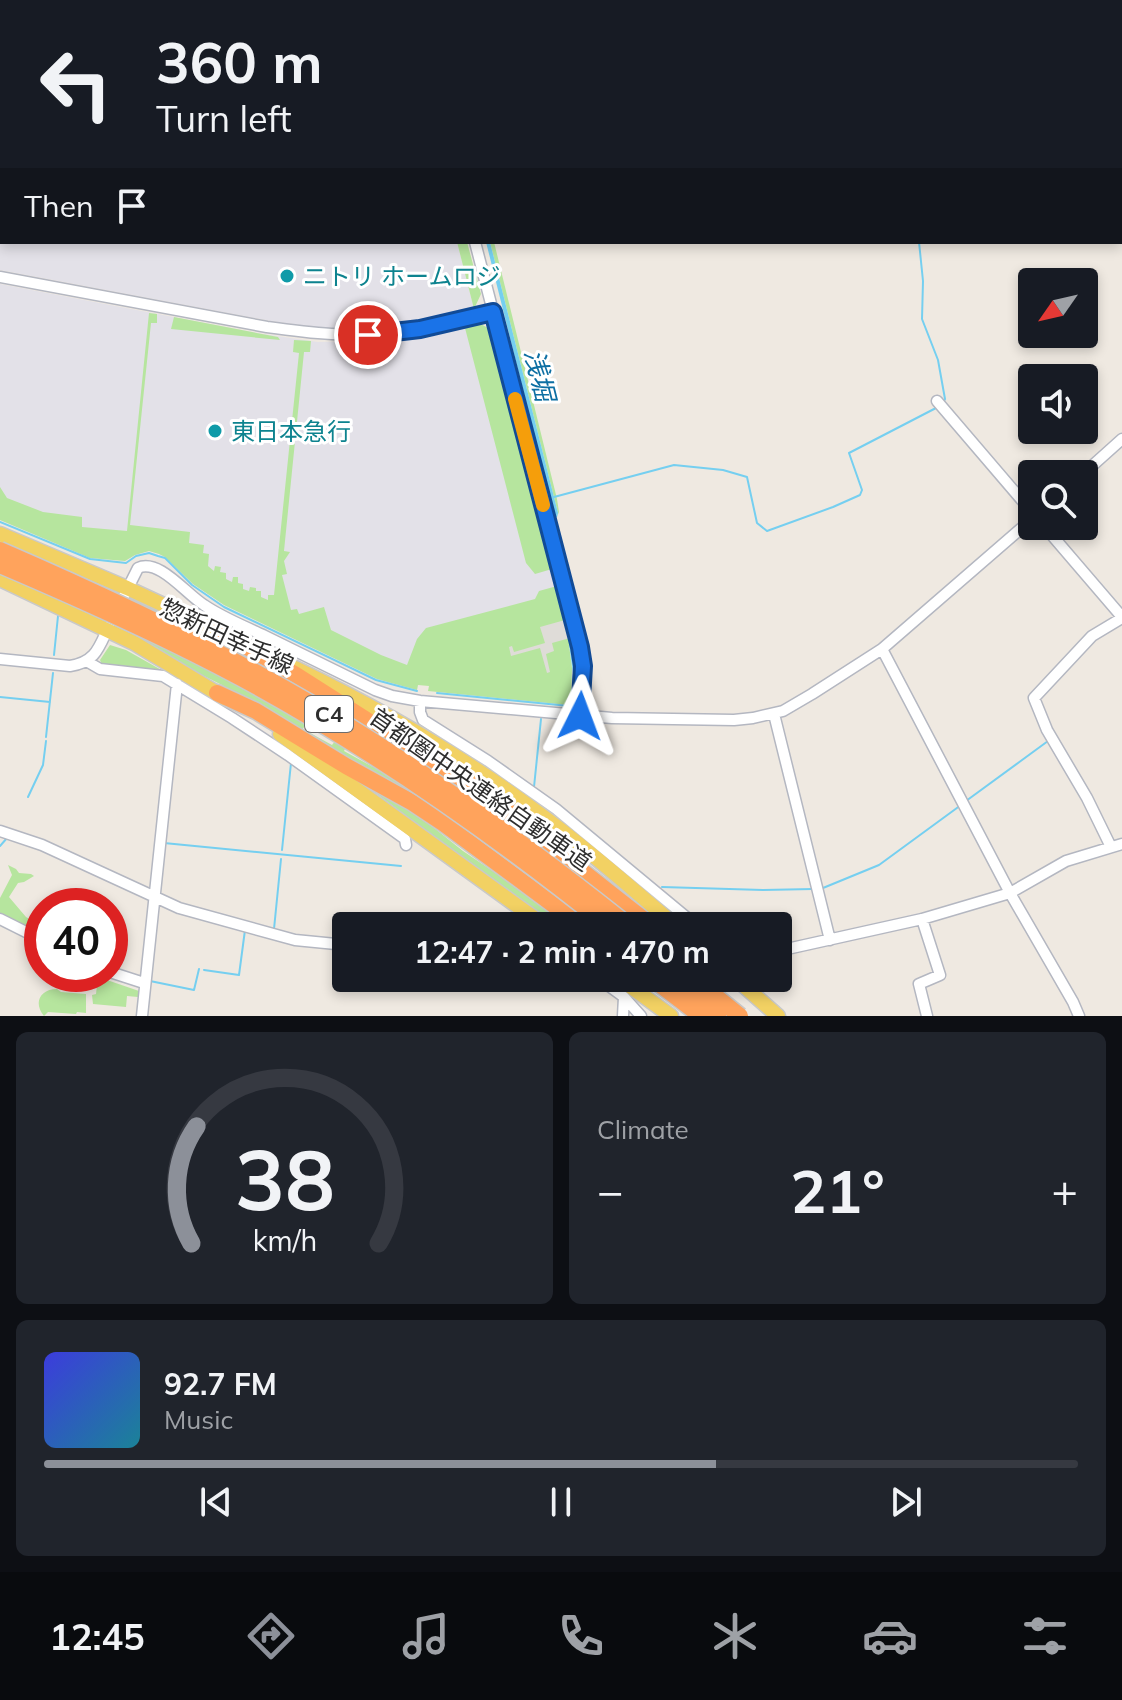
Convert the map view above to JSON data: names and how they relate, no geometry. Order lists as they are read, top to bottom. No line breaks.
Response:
{"streets":{"highway":["C4","首都圏中央連絡自動車道"],"main road":["惣新田幸手線"]},"water":["浅堀"],"places":["ニトリ ホームロジ","東日本急行"],"north":"bottom left","page":{"turn":["360 m","Turn left"],"then":"Then","limit":"40","trip":"12:47 · 2 min · 470 m","tile":"Climate","heat":["−","21°","+"],"song":["92.7 FM","Music"],"tabs":"12:45","gauge":["38","km/h"]}}
